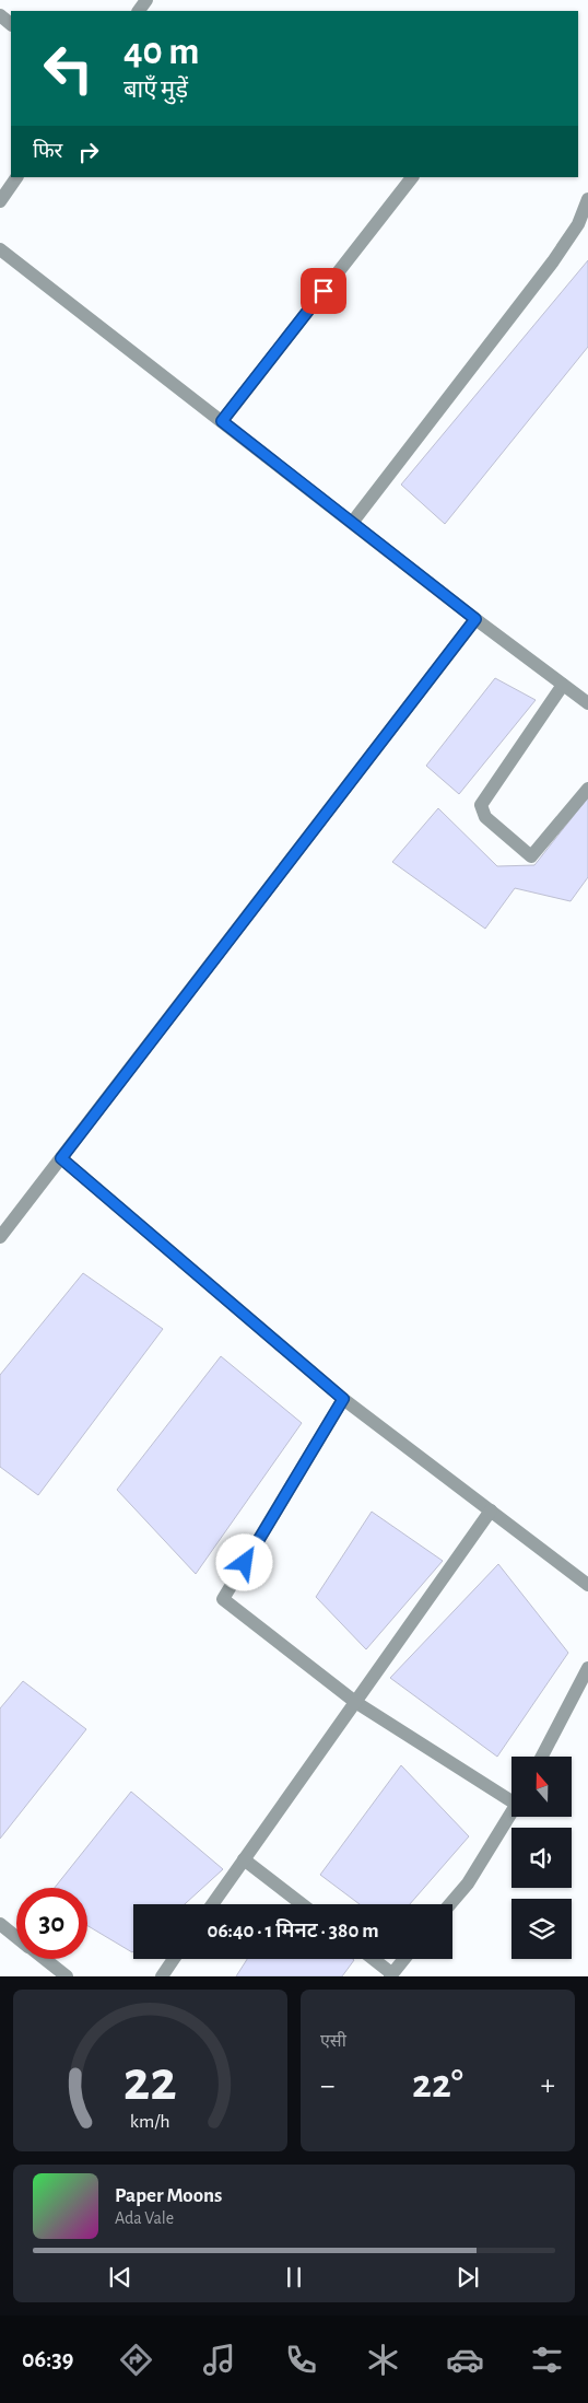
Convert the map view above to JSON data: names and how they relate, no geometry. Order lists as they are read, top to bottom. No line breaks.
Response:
{"north":"top","page":{"turn":["40 m","बाएँ मुड़ें"],"then":"फिर","limit":"30","trip":"06:40 · 1 मिनट · 380 m","tile":"एसी","heat":["−","22°","+"],"song":["Paper Moons","Ada Vale"],"tabs":"06:39","gauge":["22","km/h"]}}
